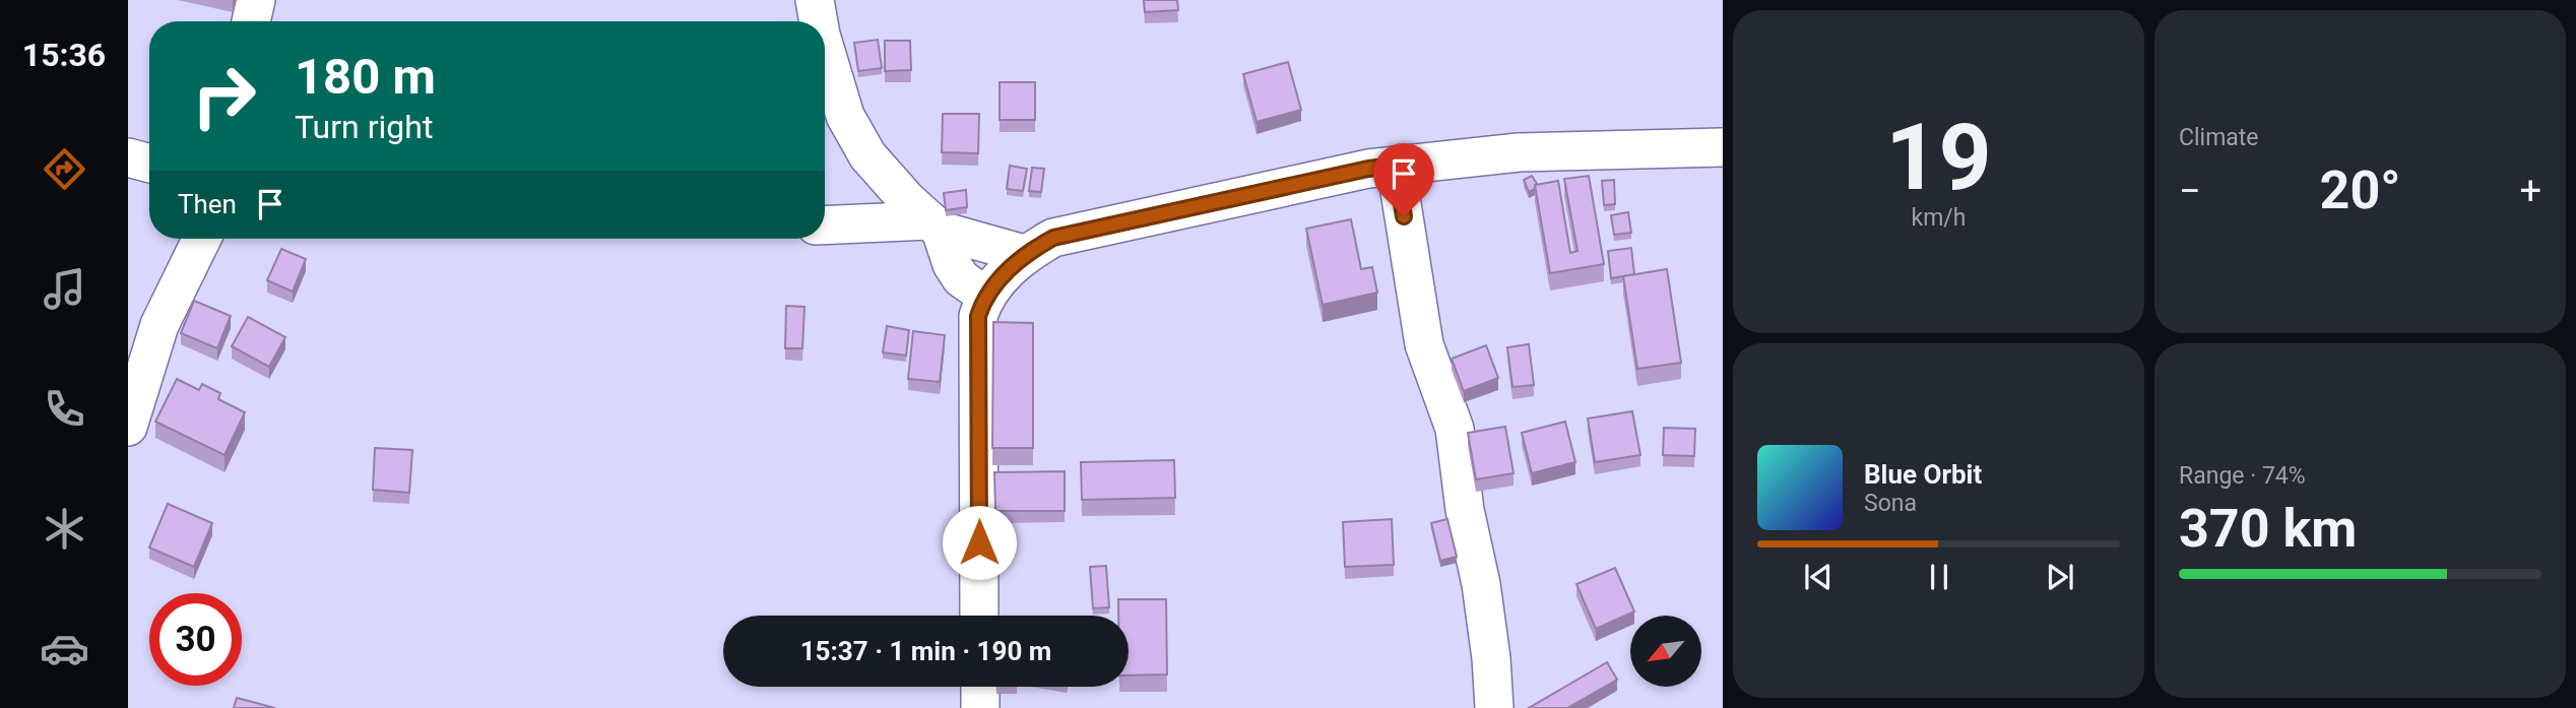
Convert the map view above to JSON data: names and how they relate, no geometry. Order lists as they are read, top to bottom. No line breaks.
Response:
{"north":"bottom left","page":{"tabs":"15:36","tile":[["19","km/h"],"Climate",["Range · 74%","370 km"]],"turn":["180 m","Turn right"],"heat":["−","20°","+"],"then":"Then","song":["Blue Orbit","Sona"],"limit":"30","trip":"15:37 · 1 min · 190 m"}}
